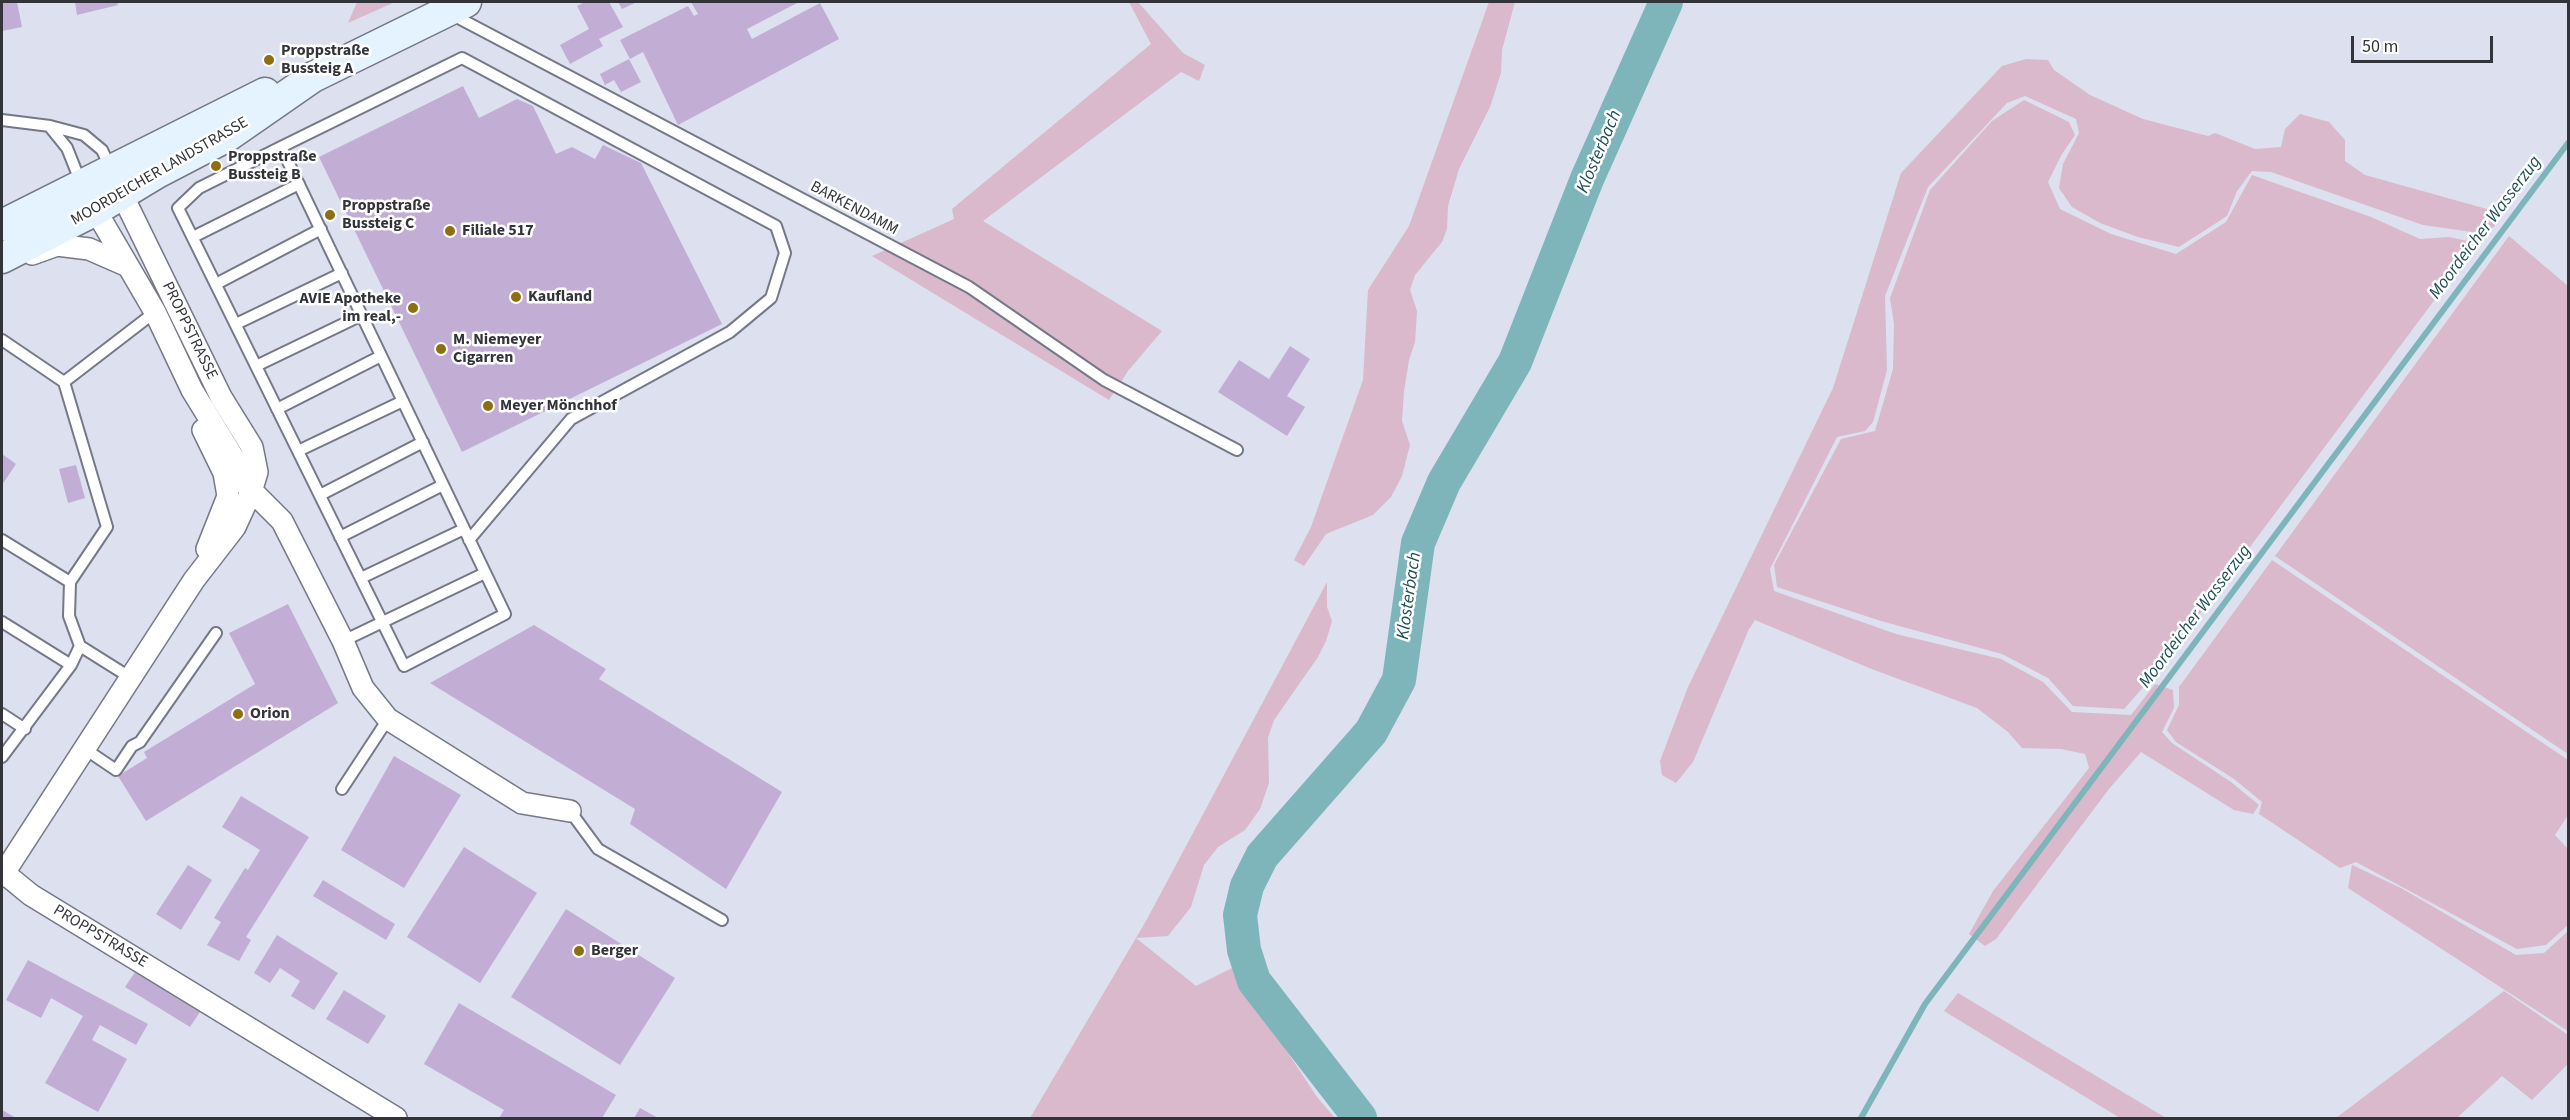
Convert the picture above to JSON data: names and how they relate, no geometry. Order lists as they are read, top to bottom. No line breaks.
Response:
{"streets":{"main road":["MOORDEICHER LANDSTRASSE"],"street":["PROPPSTRASSE"],"lane":["BARKENDAMM"]},"crossings":[["MOORDEICHER LANDSTRASSE","BARKENDAMM"],["MOORDEICHER LANDSTRASSE","PROPPSTRASSE"]],"water":["Klosterbach","Moordeicher Wasserzug"],"places":["Proppstraße Bussteig A","Proppstraße Bussteig B","Proppstraße Bussteig C","Filiale 517","Kaufland","AVIE Apotheke im real,-","M. Niemeyer Cigarren","Meyer Mönchhof","Orion","Berger"],"scale_bar":"50 m"}
